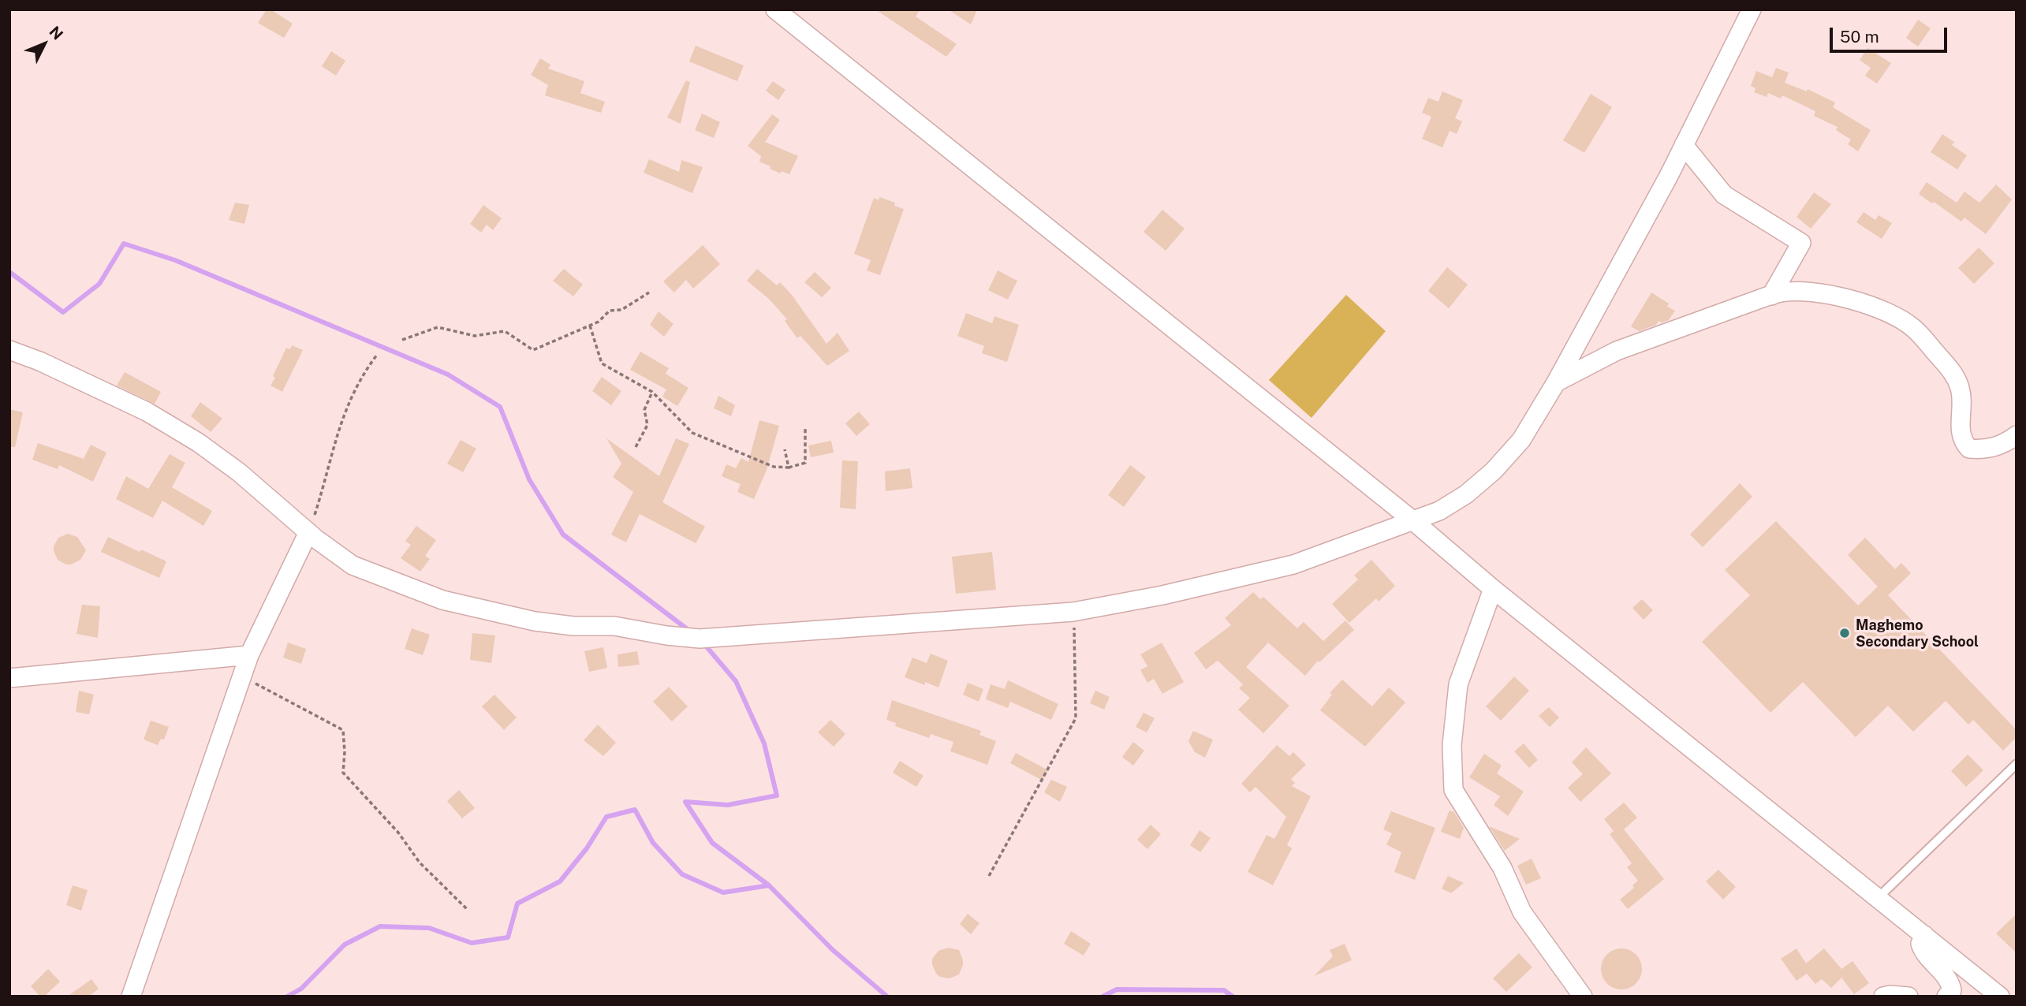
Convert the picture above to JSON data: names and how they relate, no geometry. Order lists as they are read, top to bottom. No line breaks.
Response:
{"places":["Maghemo Secondary School"],"scale_bar":"50 m","north":"top right"}
